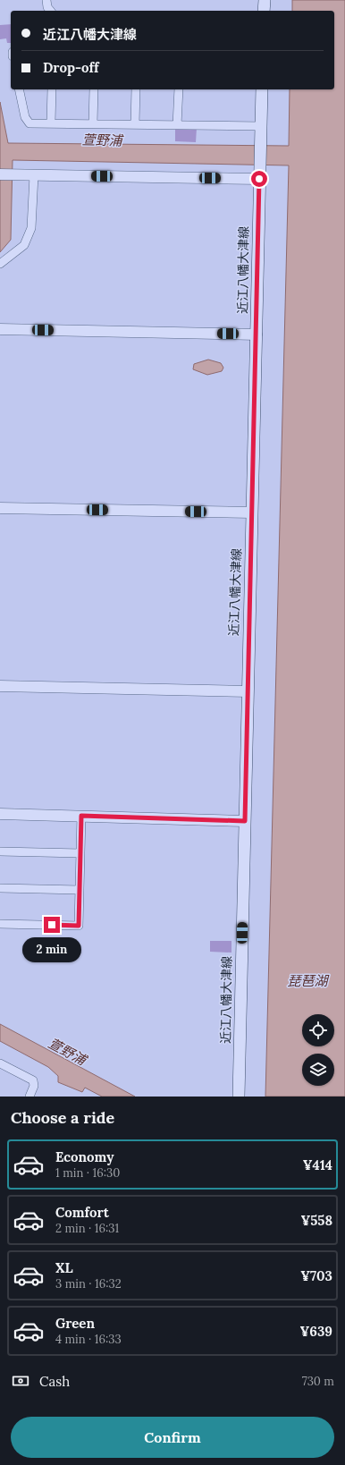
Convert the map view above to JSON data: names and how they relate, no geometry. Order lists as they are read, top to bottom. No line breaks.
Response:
{"streets":{"main road":["近江八幡大津線"]},"water":["萱野浦","琵琶湖"],"page":{"banner":["近江八幡大津線","Drop-off"],"bubble":"2 min","heading":"Choose a ride","list":[{"name":"Economy","note":"1 min · 16:30","value":"¥414"},{"name":"Comfort","note":"2 min · 16:31","value":"¥558"},{"name":"XL","note":"3 min · 16:32","value":"¥703"},{"name":"Green","note":"4 min · 16:33","value":"¥639"}],"pay":["Cash","730 m"],"buttons":"Confirm"}}
